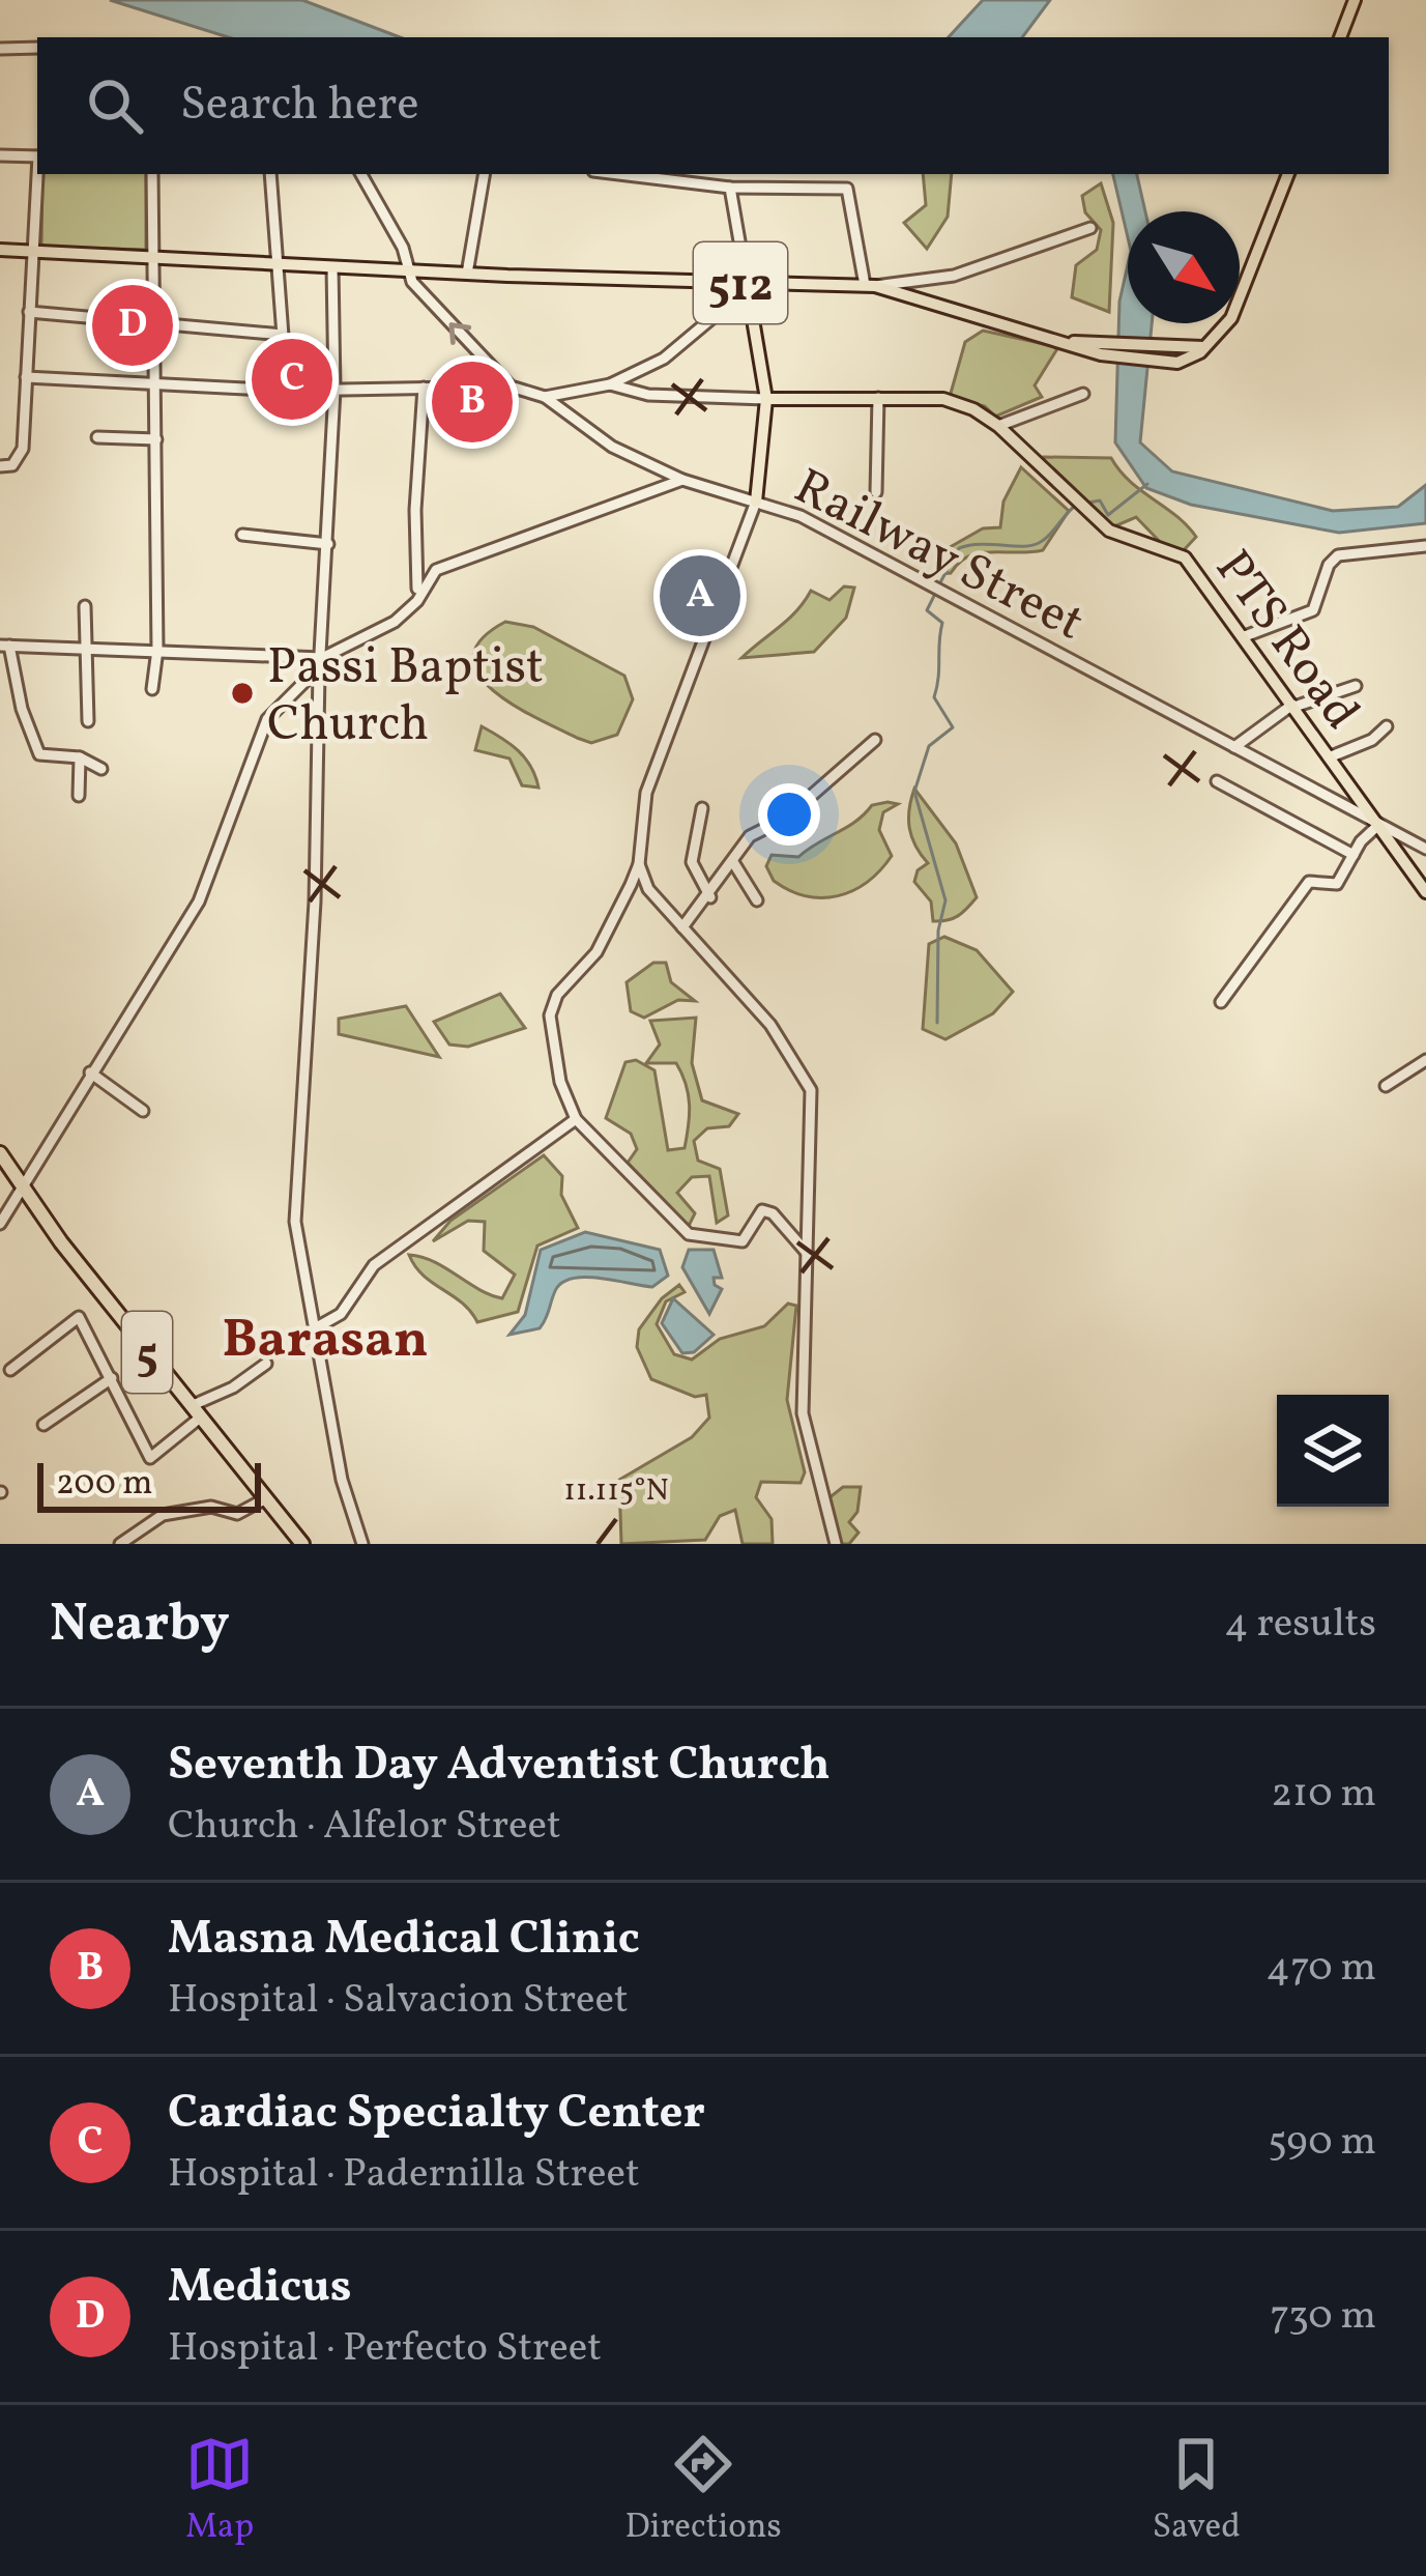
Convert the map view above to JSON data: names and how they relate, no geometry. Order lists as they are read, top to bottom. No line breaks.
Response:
{"streets":{"highway":["5"],"main road":["512","PTS Road"],"street":["Railway Street"]},"crossings":[["512","Railway Street"],["Railway Street","PTS Road"]],"districts":["Barasan"],"places":["Passi Baptist Church"],"scale_bar":"200 m","north":"bottom right","page":{"search":"Search here","pins":["D","C","B","A"],"scale":"200 m","heading":["Nearby","4 results"],"list":[{"mark":"A","name":"Seventh Day Adventist Church","note":"Church · Alfelor Street","value":"210 m"},{"mark":"B","name":"Masna Medical Clinic","note":"Hospital · Salvacion Street","value":"470 m"},{"mark":"C","name":"Cardiac Specialty Center","note":"Hospital · Padernilla Street","value":"590 m"},{"mark":"D","name":"Medicus","note":"Hospital · Perfecto Street","value":"730 m"}],"nav":["Map","Directions","Saved"]},"coordinates":["11.115°N"]}
